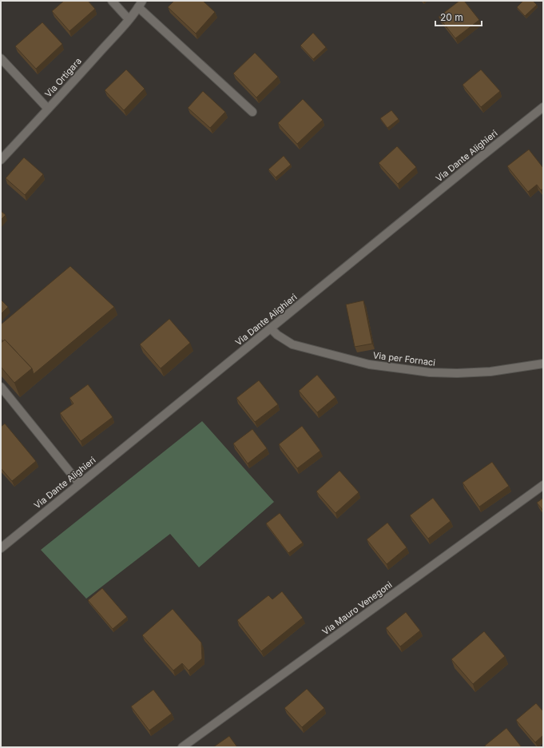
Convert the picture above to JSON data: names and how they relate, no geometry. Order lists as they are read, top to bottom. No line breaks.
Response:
{"streets":{"street":["Via Ortigara","Via Dante Alighieri","Via per Fornaci","Via Mauro Venegoni"]},"crossings":[["Via Dante Alighieri","Via per Fornaci"]],"scale_bar":"20 m"}
